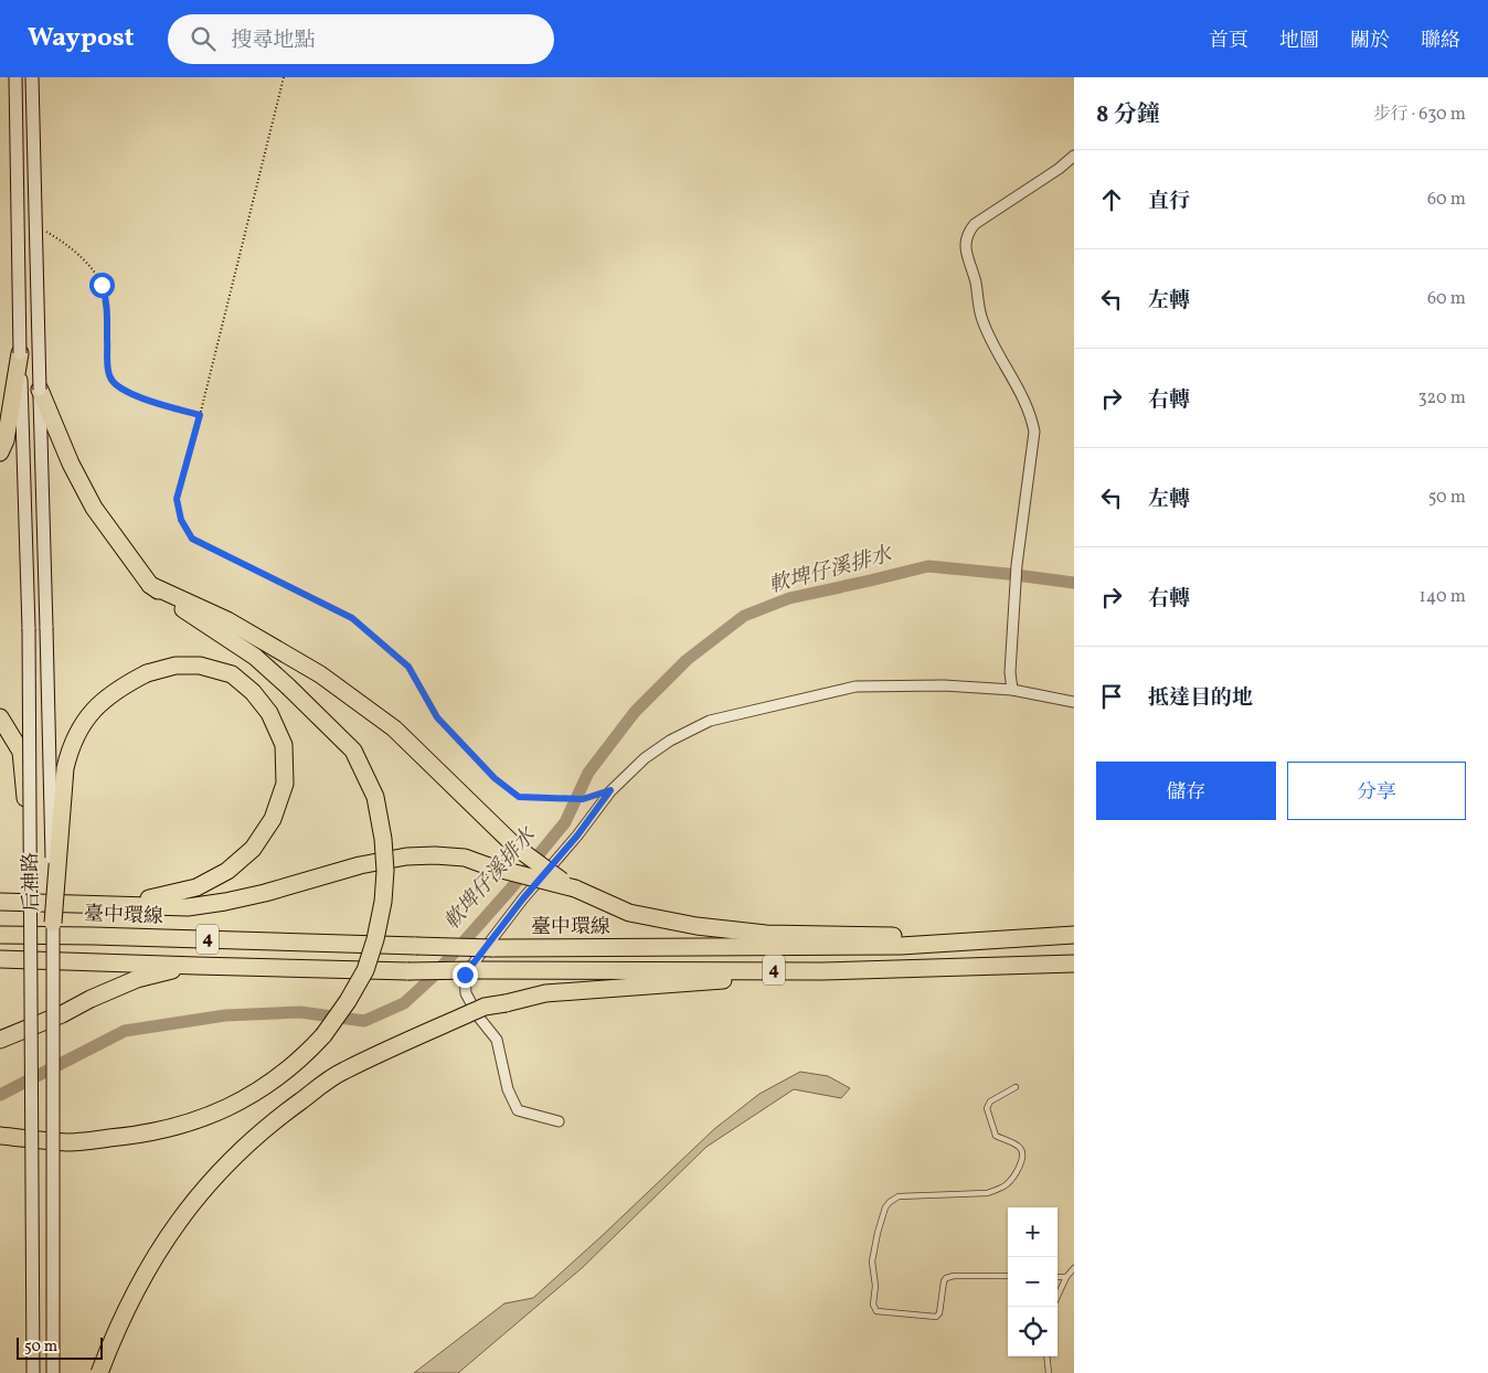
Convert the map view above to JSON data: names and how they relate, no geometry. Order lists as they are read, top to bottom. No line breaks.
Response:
{"streets":{"highway":["臺中環線","4"],"street":["后神路"]},"water":["軟埤仔溪排水"],"scale_bar":"50 m","page":{"header":"Waypost","search":"搜尋地點","nav":["首頁","地圖","關於","聯絡"],"heading":["8 分鐘","步行 · 630 m"],"list":[["直行","60 m"],["左轉","60 m"],["右轉","320 m"],["左轉","50 m"],["右轉","140 m"],"抵達目的地"],"buttons":["儲存","分享"],"map_buttons":["+","−"],"scale":"50 m"}}
